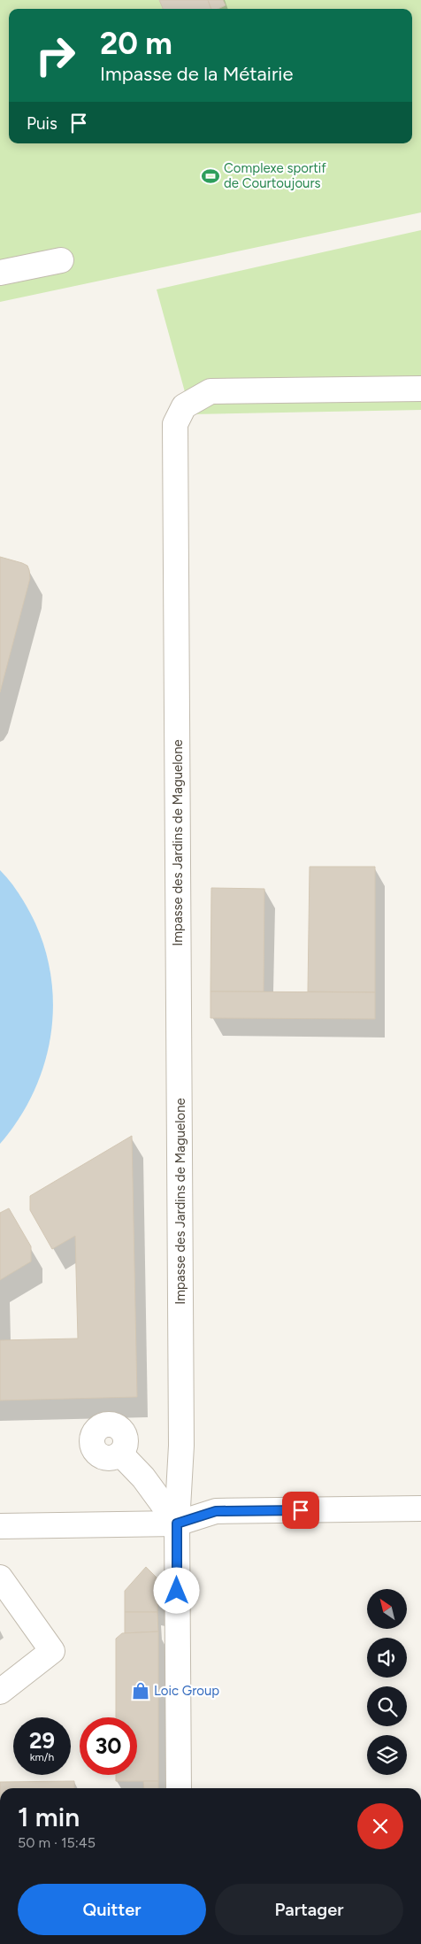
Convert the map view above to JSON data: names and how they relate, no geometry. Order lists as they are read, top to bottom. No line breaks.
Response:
{"streets":{"street":["Impasse des Jardins de Maguelone"]},"places":{"sports":["Complexe sportif de Courtoujours"],"shop":["Loic Group"]},"north":"top left","page":{"turn":["20 m","Impasse de la Métairie"],"then":"Puis","speed":"29 km/h","limit":"30","heading":["1 min","50 m · 15:45"],"buttons":["Quitter","Partager"]}}
